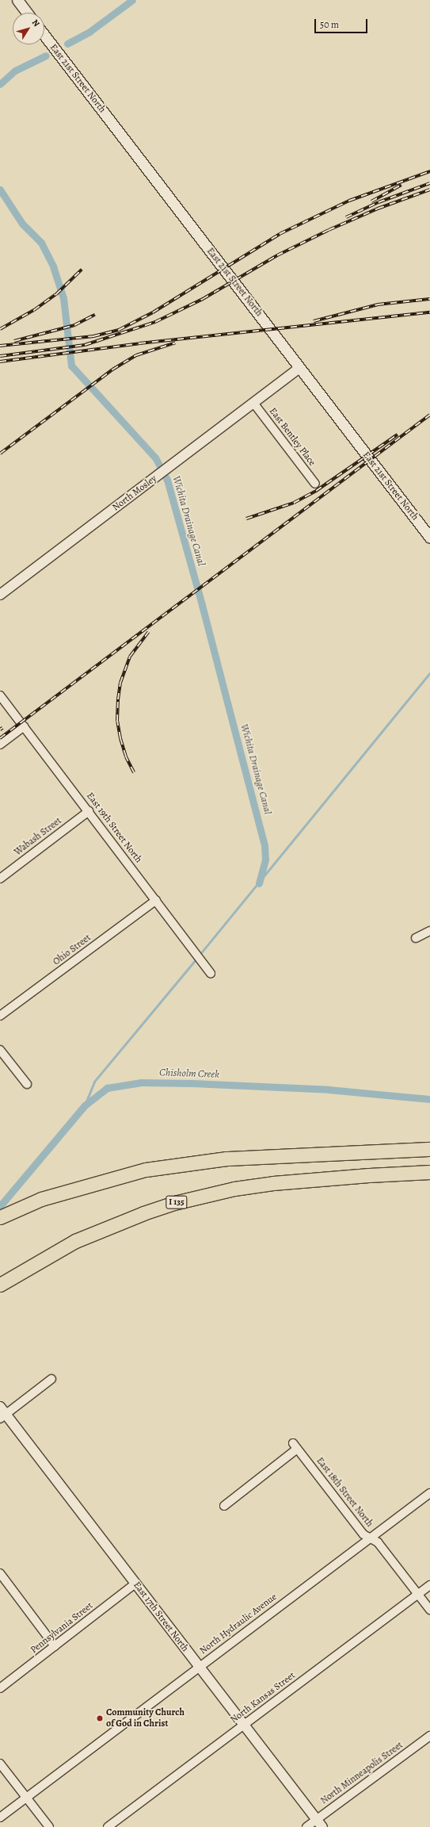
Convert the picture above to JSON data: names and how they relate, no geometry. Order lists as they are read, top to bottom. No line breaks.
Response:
{"streets":{"highway":["I 135"],"main road":["East 21st Street North"],"street":["East Bentley Place","North Mosley","East 19th Street North","Wabash Street","Ohio Street","East 18th Street North","East 17th Street North","North Hydraulic Avenue","Pennsylvania Street","North Kansas Street","North Minneapolis Street"]},"crossings":[["East 21st Street North","North Mosley"],["East Bentley Place","North Mosley"],["East 19th Street North","Wabash Street"],["East 19th Street North","Ohio Street"],["East 18th Street North","North Hydraulic Avenue"],["East 18th Street North","North Kansas Street"],["East 17th Street North","North Hydraulic Avenue"],["East 17th Street North","Pennsylvania Street"],["East 17th Street North","North Kansas Street"],["East 17th Street North","North Minneapolis Street"]],"water":["Wichita Drainage Canal","Chisholm Creek"],"places":["Community Church of God in Christ"],"scale_bar":"50 m","north":"top right"}
